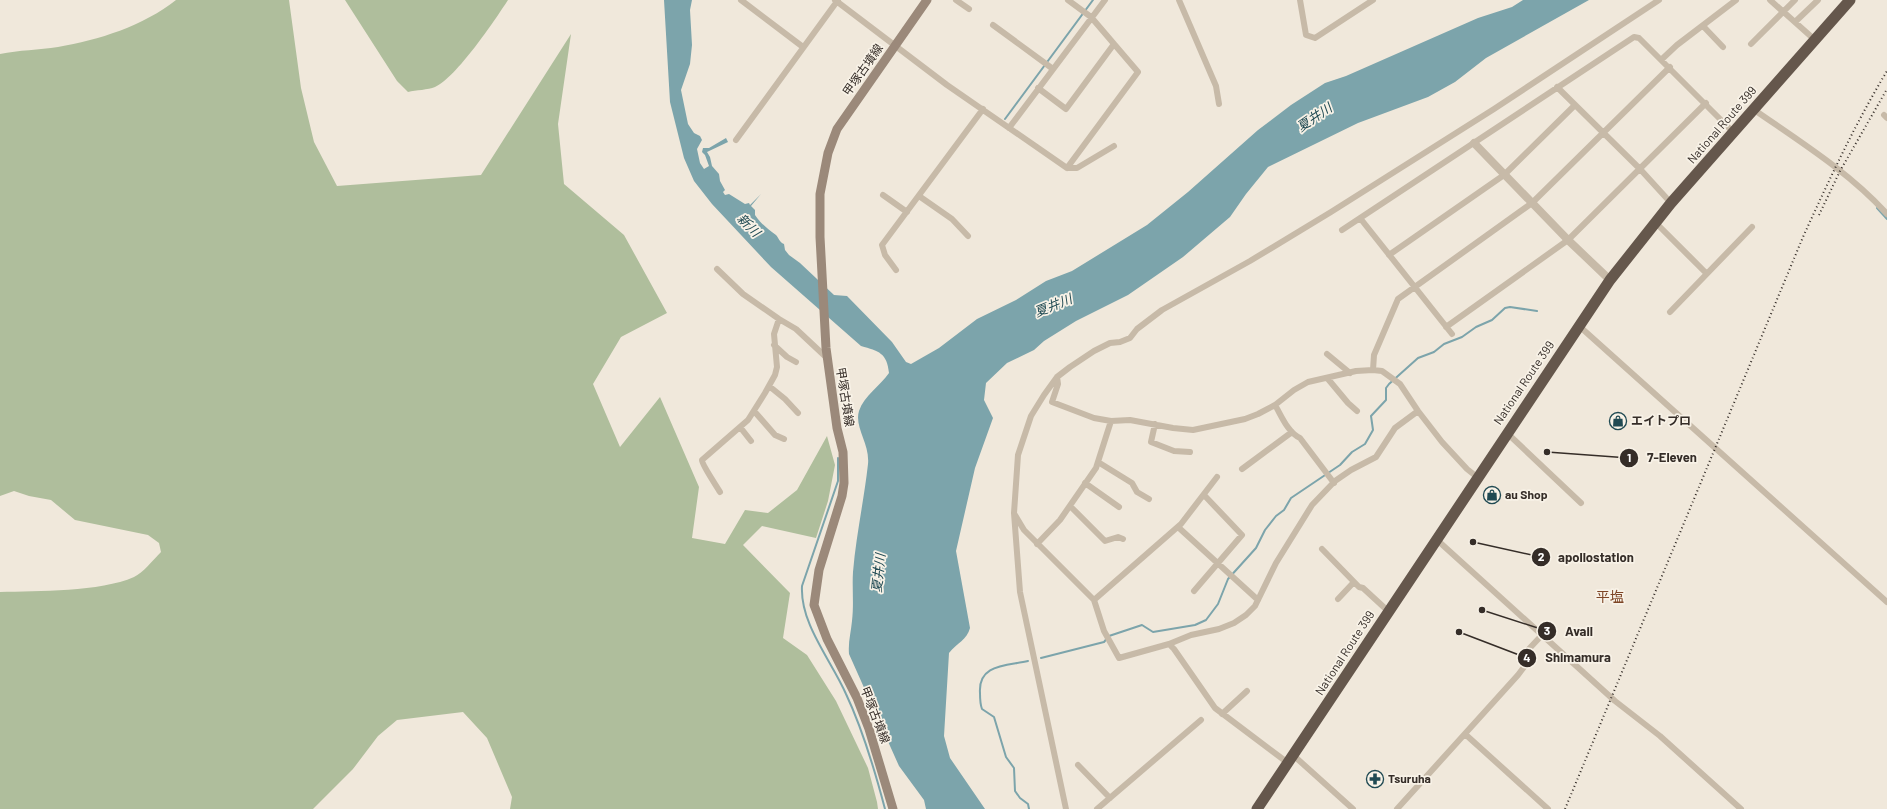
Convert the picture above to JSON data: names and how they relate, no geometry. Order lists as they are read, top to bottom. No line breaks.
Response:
{"streets":{"highway":["National Route 399"],"main road":["甲塚古墳線"]},"districts":["平塩"],"water":["夏井川","新川"],"places":{"shop":["エイトプロ","au Shop"],"other":["7-Eleven","apollostation","Avail","Shimamura"],"pharmacy":["Tsuruha"]}}
